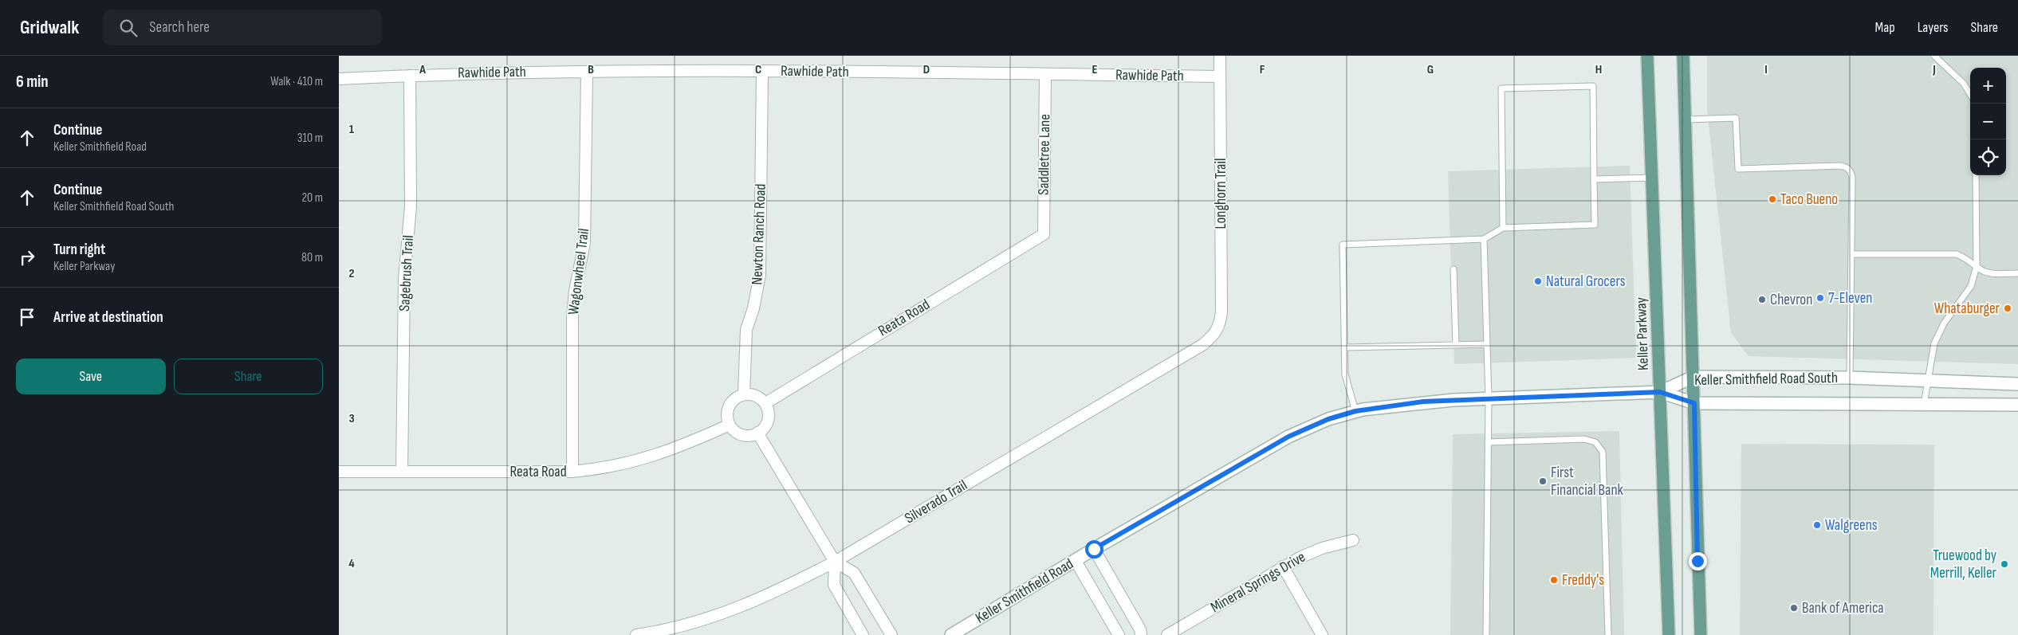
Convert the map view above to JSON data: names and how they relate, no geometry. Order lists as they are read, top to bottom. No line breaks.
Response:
{"streets":{"main road":["Keller Parkway","Keller Smithfield Road South","Keller Smithfield Road"],"street":["Rawhide Path","Saddletree Lane","Longhorn Trail","Newton Ranch Road","Wagonwheel Trail","Sagebrush Trail","Reata Road","Silverado Trail","Mineral Springs Drive"]},"crossings":[["Rawhide Path","Saddletree Lane"],["Rawhide Path","Longhorn Trail"],["Rawhide Path","Newton Ranch Road"],["Rawhide Path","Wagonwheel Trail"],["Rawhide Path","Sagebrush Trail"],["Saddletree Lane","Reata Road"],["Longhorn Trail","Silverado Trail"],["Newton Ranch Road","Reata Road"],["Wagonwheel Trail","Reata Road"],["Sagebrush Trail","Reata Road"],["Keller Parkway","Keller Smithfield Road South"],["Keller Parkway","Keller Smithfield Road"],["Keller Smithfield Road South","Keller Smithfield Road"]],"places":["Taco Bueno","Natural Grocers","7-Eleven","Chevron","Whataburger","First Financial Bank","Walgreens","Truewood by Merrill, Keller","Freddy's","Bank of America"],"page":{"header":"Gridwalk","search":"Search here","nav":["Map","Layers","Share"],"heading":["6 min","Walk · 410 m"],"map_buttons":["+","−"],"list":[["Continue","Keller Smithfield Road","310 m"],["Continue","Keller Smithfield Road South","20 m"],["Turn right","Keller Parkway","80 m"],"Arrive at destination"],"buttons":["Save","Share"]},"grid":{"columns":["A","B","C","D","E","F","G","H","I","J"],"rows":["1","2","3","4"]}}
